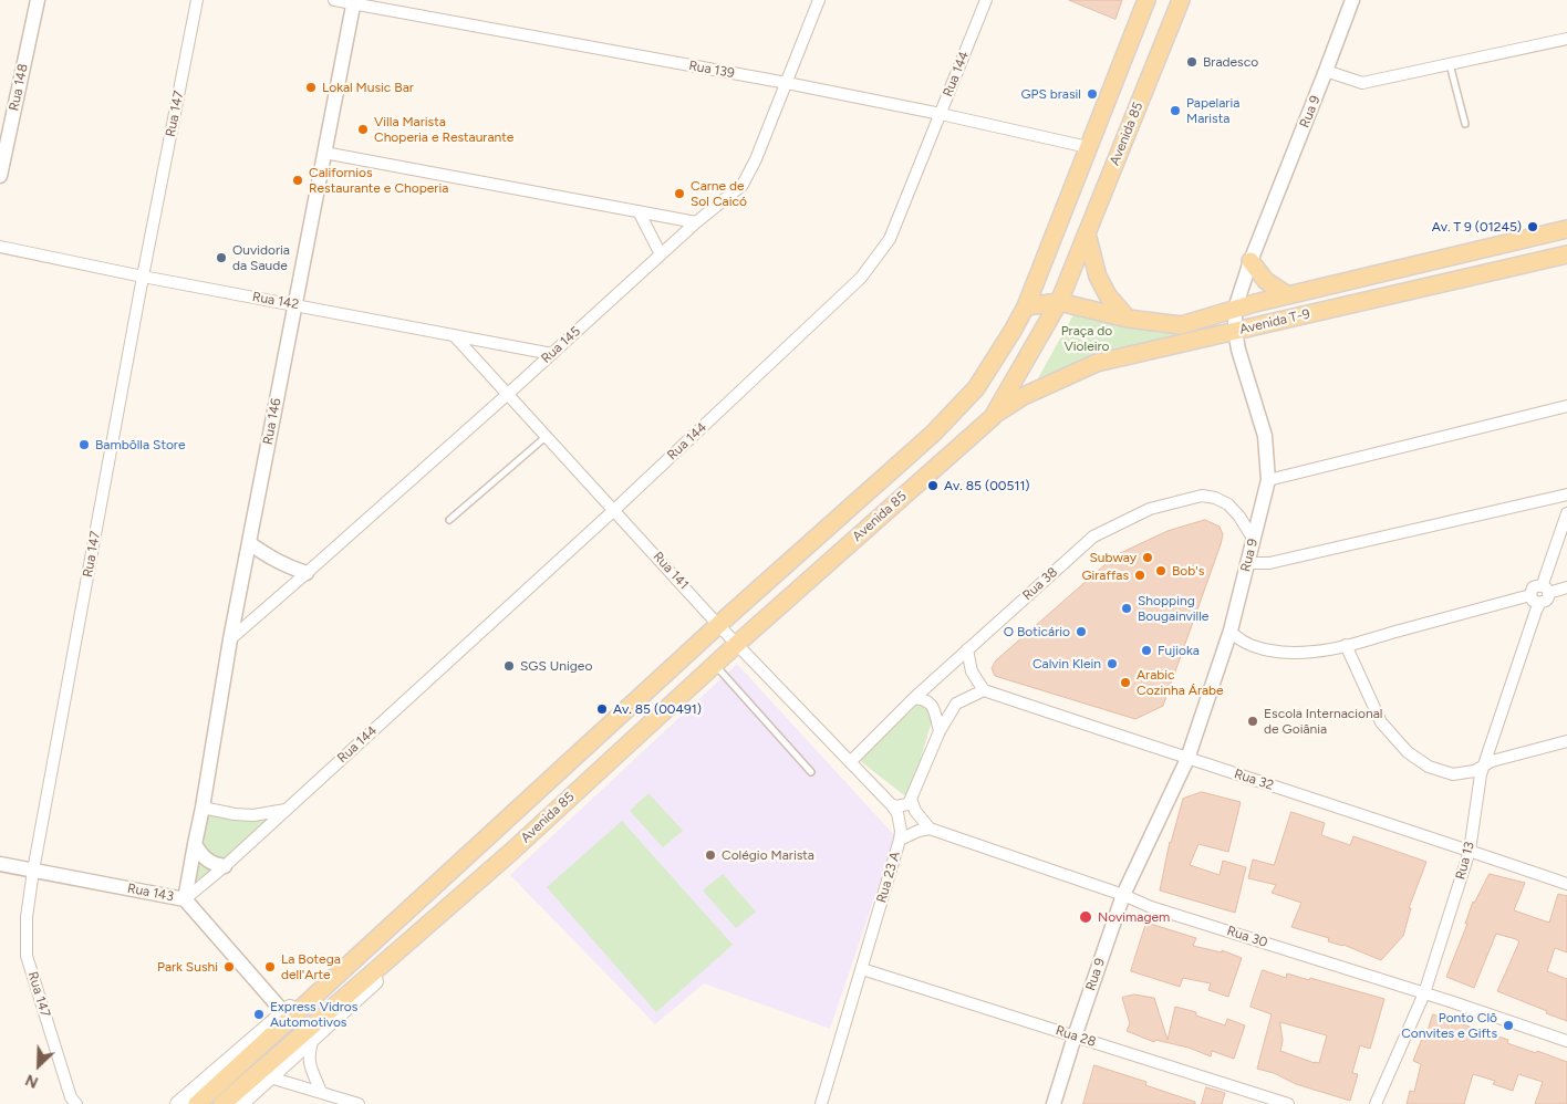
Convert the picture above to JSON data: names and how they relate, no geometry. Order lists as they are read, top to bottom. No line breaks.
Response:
{"streets":{"main road":["Avenida 85","Avenida T-9"],"street":["Rua 139","Rua 144","Rua 148","Rua 9","Rua 147","Rua 142","Rua 145","Rua 146","Rua 141","Rua 38","Rua 32","Rua 13","Rua 23 A","Rua 143","Rua 30","Rua 28"]},"crossings":[["Rua 139","Rua 144"],["Rua 139","Avenida 85"],["Rua 139","Rua 145"],["Rua 139","Rua 146"],["Rua 144","Rua 146"],["Rua 144","Rua 141"],["Rua 144","Rua 143"],["Rua 9","Avenida T-9"],["Rua 9","Rua 38"],["Rua 9","Rua 32"],["Rua 9","Rua 30"],["Rua 9","Rua 28"],["Rua 147","Rua 142"],["Rua 147","Rua 143"],["Avenida 85","Avenida T-9"],["Avenida 85","Rua 141"],["Avenida 85","Rua 143"],["Rua 142","Rua 145"],["Rua 142","Rua 146"],["Rua 142","Rua 141"],["Rua 145","Rua 146"],["Rua 145","Rua 141"],["Rua 146","Rua 143"],["Rua 141","Rua 38"],["Rua 141","Rua 23 A"],["Rua 32","Rua 13"],["Rua 13","Rua 30"],["Rua 23 A","Rua 28"]],"parks":["Praça do Violeiro"],"places":["Bradesco","Lokal Music Bar","GPS brasil","Papelaria Marista","Villa Marista Choperia e Restaurante","Californios Restaurante e Choperia","Carne de Sol Caicó","Av. T 9 (01245)","Ouvidoria da Saude","Bambôlla Store","Av. 85 (00511)","Subway","Bob's","Giraffas","Shopping Bougainville","O Boticário","Fujioka","Calvin Klein","SGS Unigeo","Arabic Cozinha Árabe","Av. 85 (00491)","Escola Internacional de Goiânia","Colégio Marista","Novimagem","Park Sushi","La Botega dell'Arte","Express Vidros Automotivos","Ponto Clô Convites e Gifts"],"north":"bottom left"}
